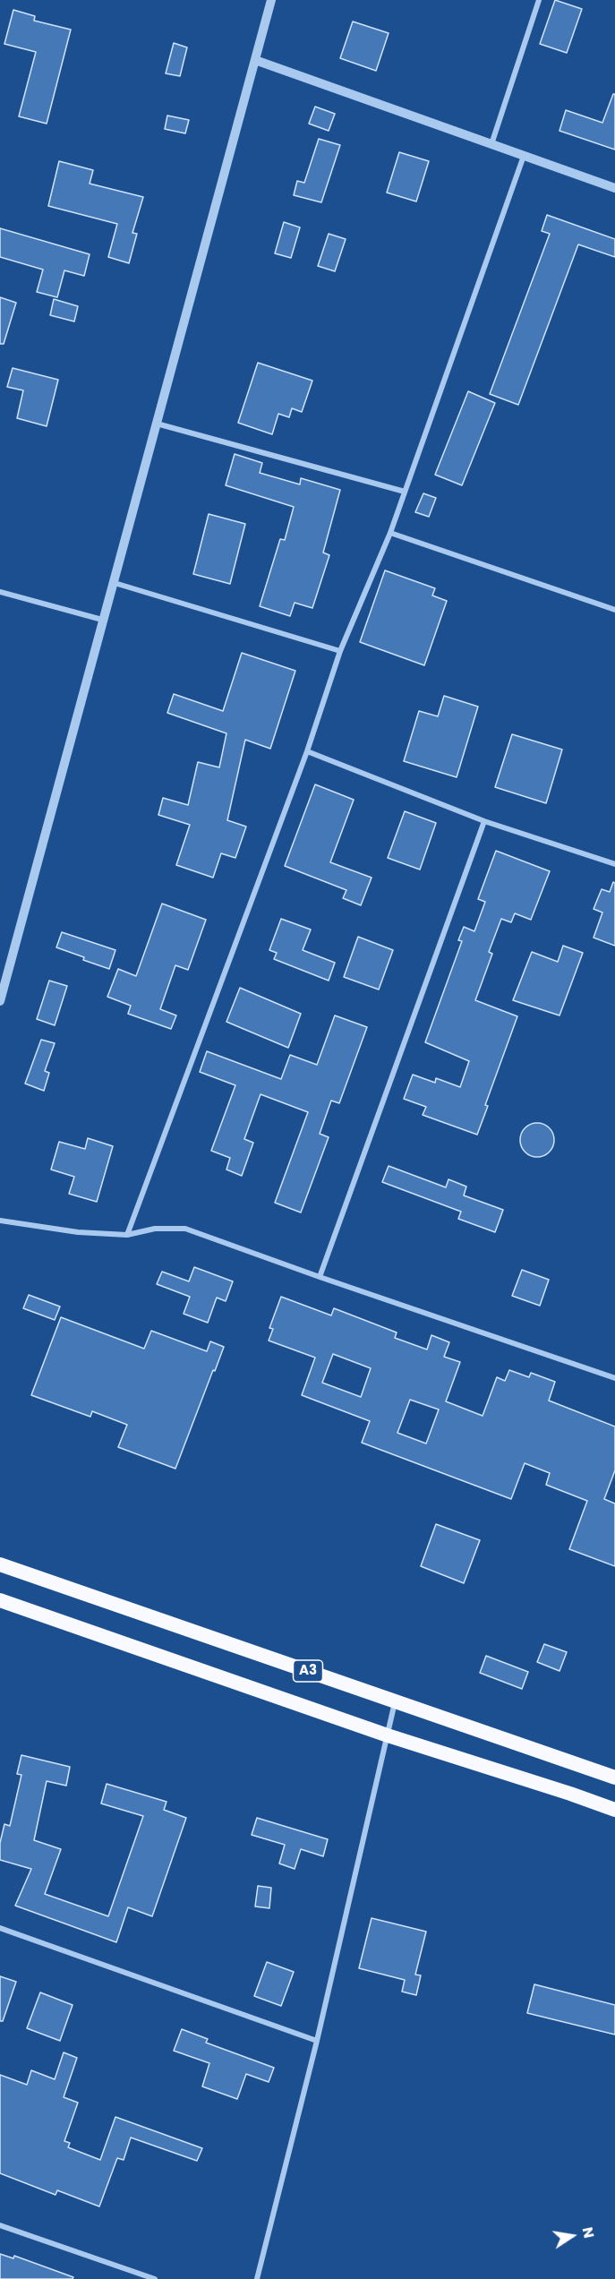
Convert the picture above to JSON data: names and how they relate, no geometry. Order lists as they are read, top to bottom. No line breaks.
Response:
{"streets":{"highway":["A3"]},"north":"right"}
